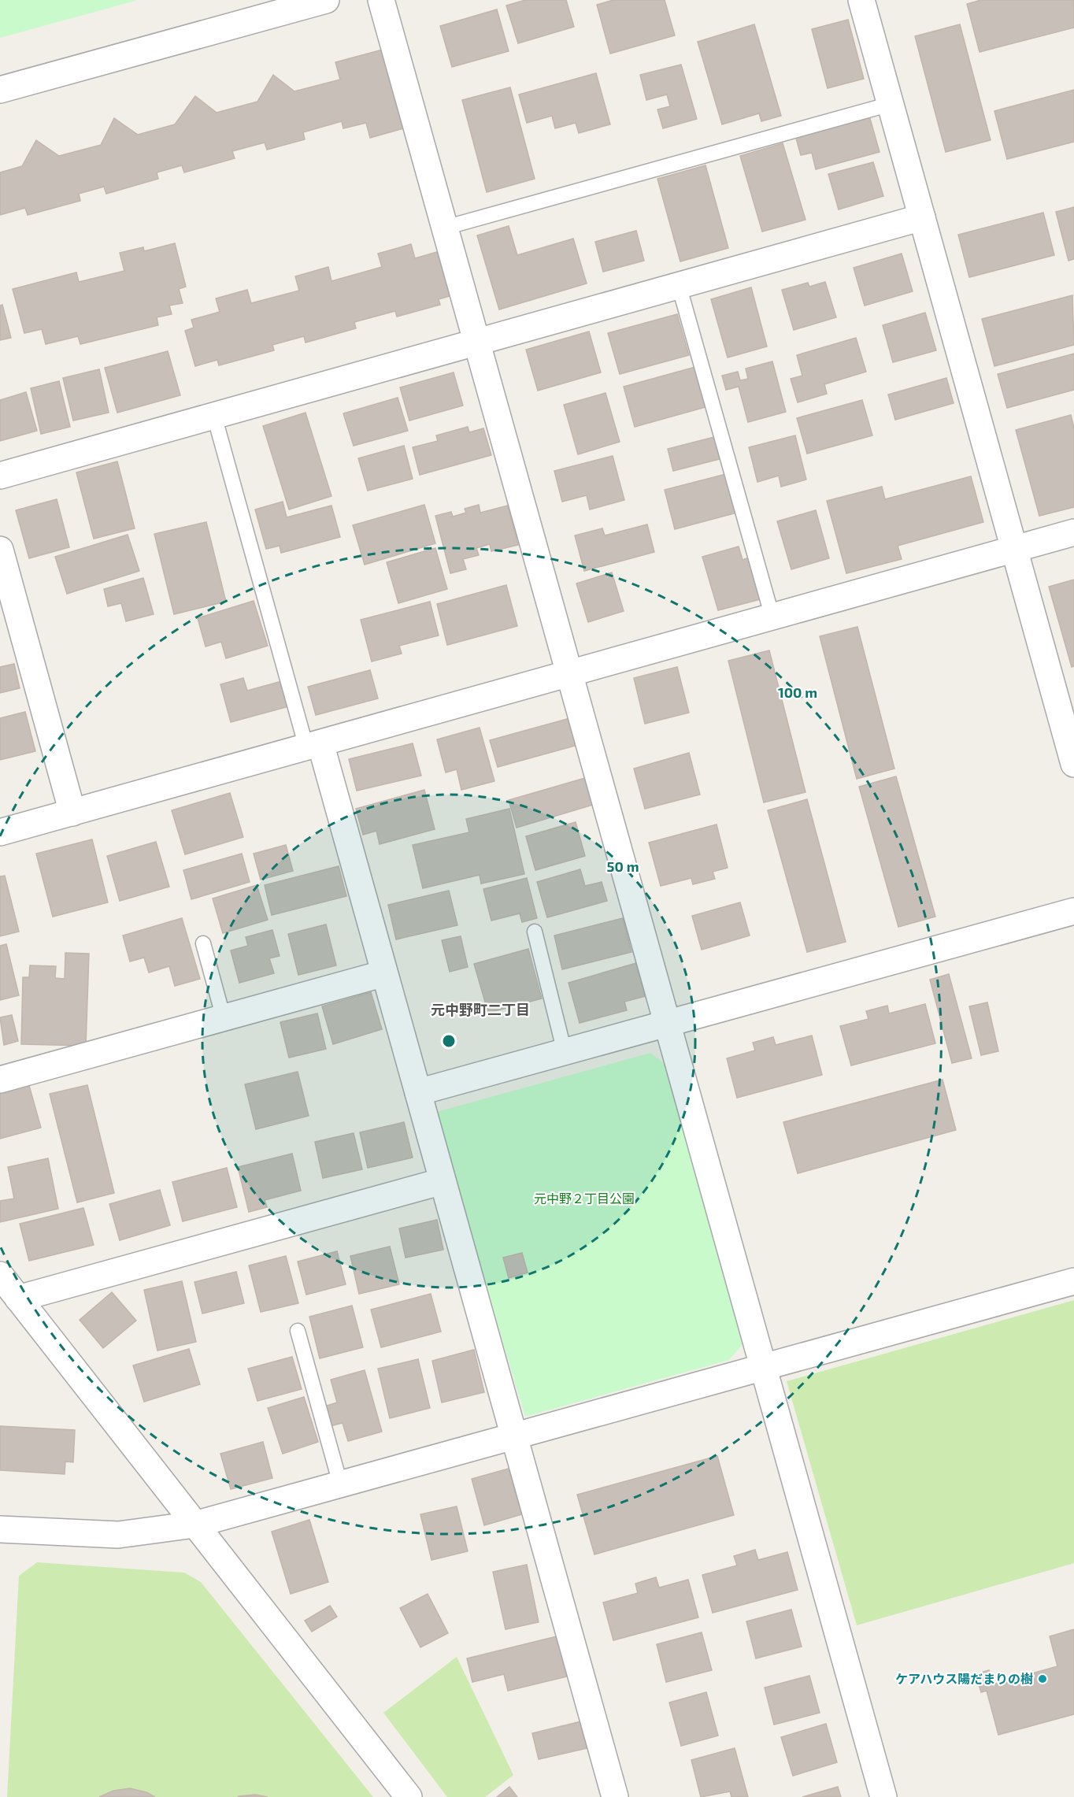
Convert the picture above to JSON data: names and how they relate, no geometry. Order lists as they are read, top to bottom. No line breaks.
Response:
{"districts":["元中野町二丁目"],"parks":["元中野２丁目公園"],"places":["ケアハウス陽だまりの樹"],"rings":["100 m","50 m"]}
